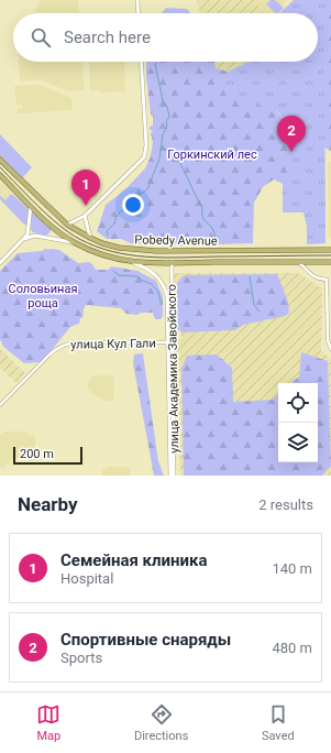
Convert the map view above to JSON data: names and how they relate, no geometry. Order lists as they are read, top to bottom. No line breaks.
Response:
{"streets":{"main road":["Pobedy Avenue"],"street":["улица Кул Гали","улица Академика Завойского"]},"crossings":[["Pobedy Avenue","улица Академика Завойского"],["улица Кул Гали","улица Академика Завойского"]],"parks":["Горкинский лес","Соловьиная роща"],"scale_bar":"200 m","page":{"search":"Search here","pins":["2","1"],"scale":"200 m","heading":["Nearby","2 results"],"list":[{"mark":"1","name":"Семейная клиника","note":"Hospital","value":"140 m"},{"mark":"2","name":"Спортивные снаряды","note":"Sports","value":"480 m"}],"nav":["Map","Directions","Saved"]}}
